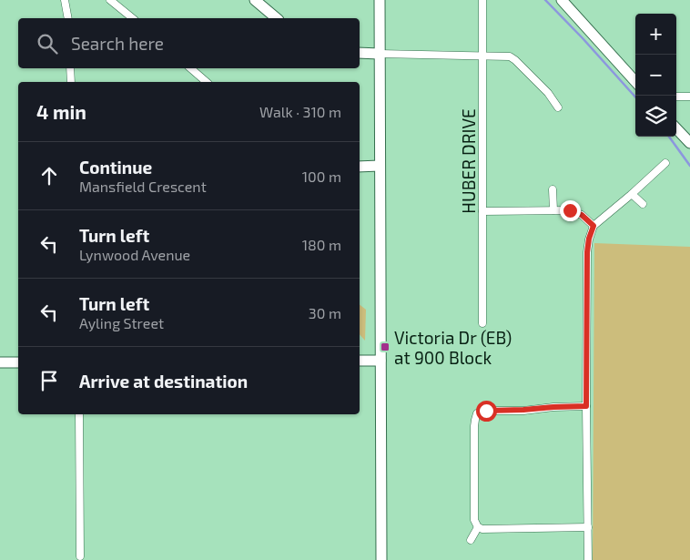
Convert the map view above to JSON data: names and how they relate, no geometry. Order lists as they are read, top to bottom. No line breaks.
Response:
{"streets":{"street":["HUBER DRIVE"]},"places":{"transit":["Victoria Dr (EB) at 900 Block"]},"page":{"map_buttons":["+","−"],"search":"Search here","heading":["4 min","Walk · 310 m"],"list":[["Continue","Mansfield Crescent","100 m"],["Turn left","Lynwood Avenue","180 m"],["Turn left","Ayling Street","30 m"],"Arrive at destination"]}}
